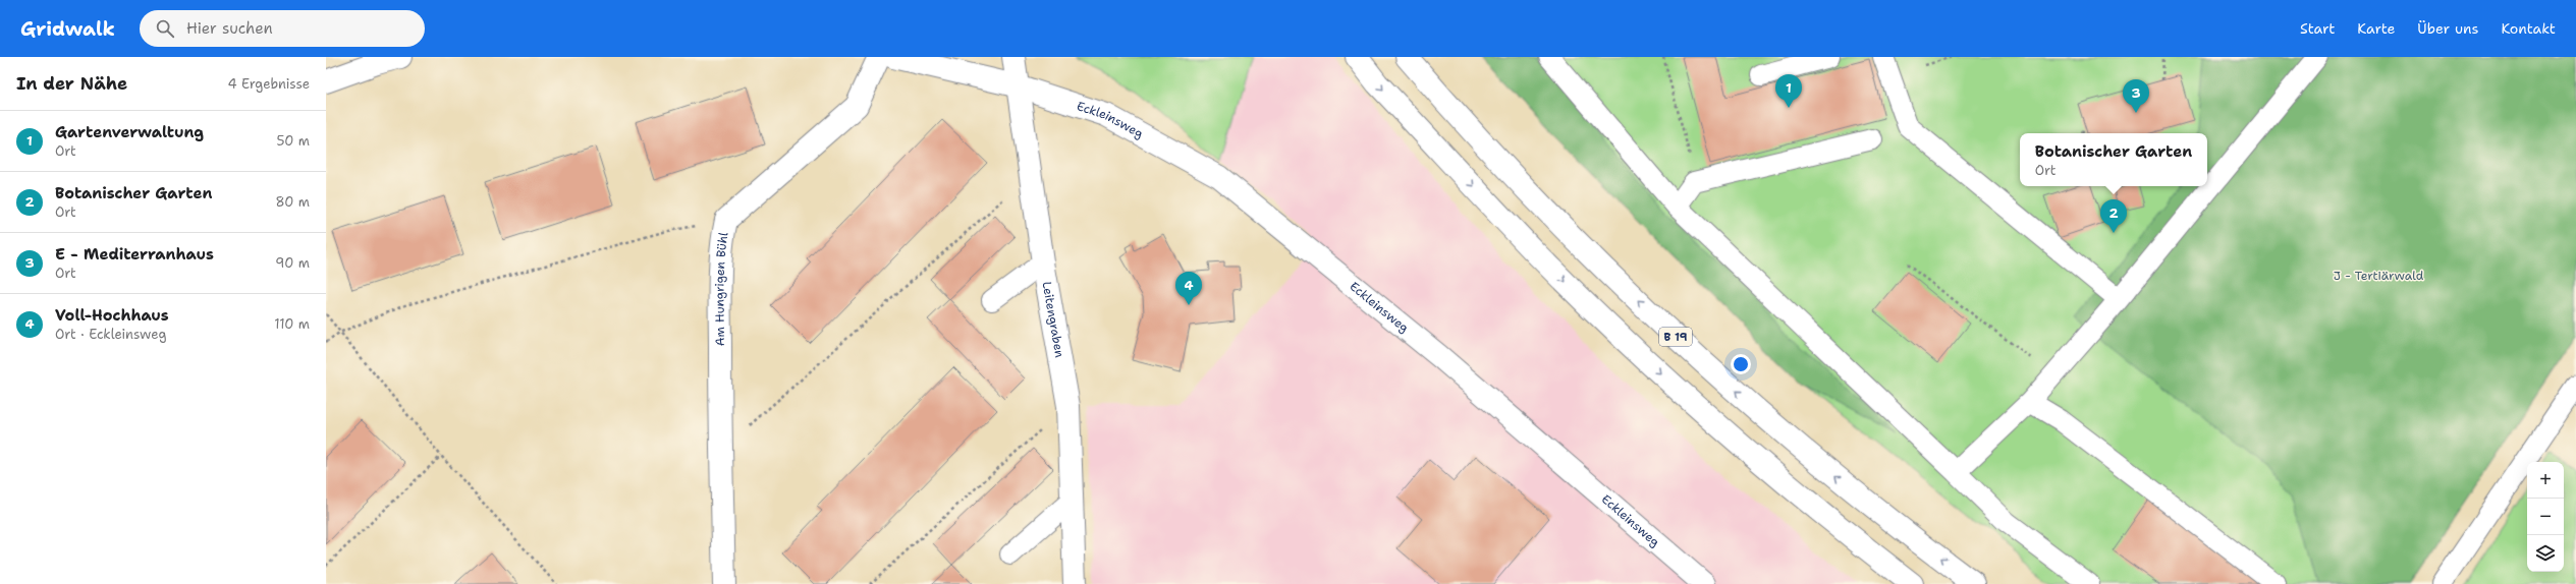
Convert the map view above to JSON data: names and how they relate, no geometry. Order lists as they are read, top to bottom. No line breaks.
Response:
{"streets":{"street":["Eckleinsweg","Am Hungrigen Bühl","Leitengraben","B 19"]},"crossings":[["Eckleinsweg","Leitengraben"]],"parks":["J - Tertiärwald"],"page":{"header":"Gridwalk","search":"Hier suchen","nav":["Start","Karte","Über uns","Kontakt"],"heading":["In der Nähe","4 Ergebnisse"],"pins":["1","3","2","4"],"list":[{"mark":"1","name":"Gartenverwaltung","note":"Ort","value":"50 m"},{"mark":"2","name":"Botanischer Garten","note":"Ort","value":"80 m"},{"mark":"3","name":"E - Mediterranhaus","note":"Ort","value":"90 m"},{"mark":"4","name":"Voll-Hochhaus","note":"Ort · Eckleinsweg","value":"110 m"}],"popup":["Botanischer Garten","Ort"],"map_buttons":["+","−"]}}
